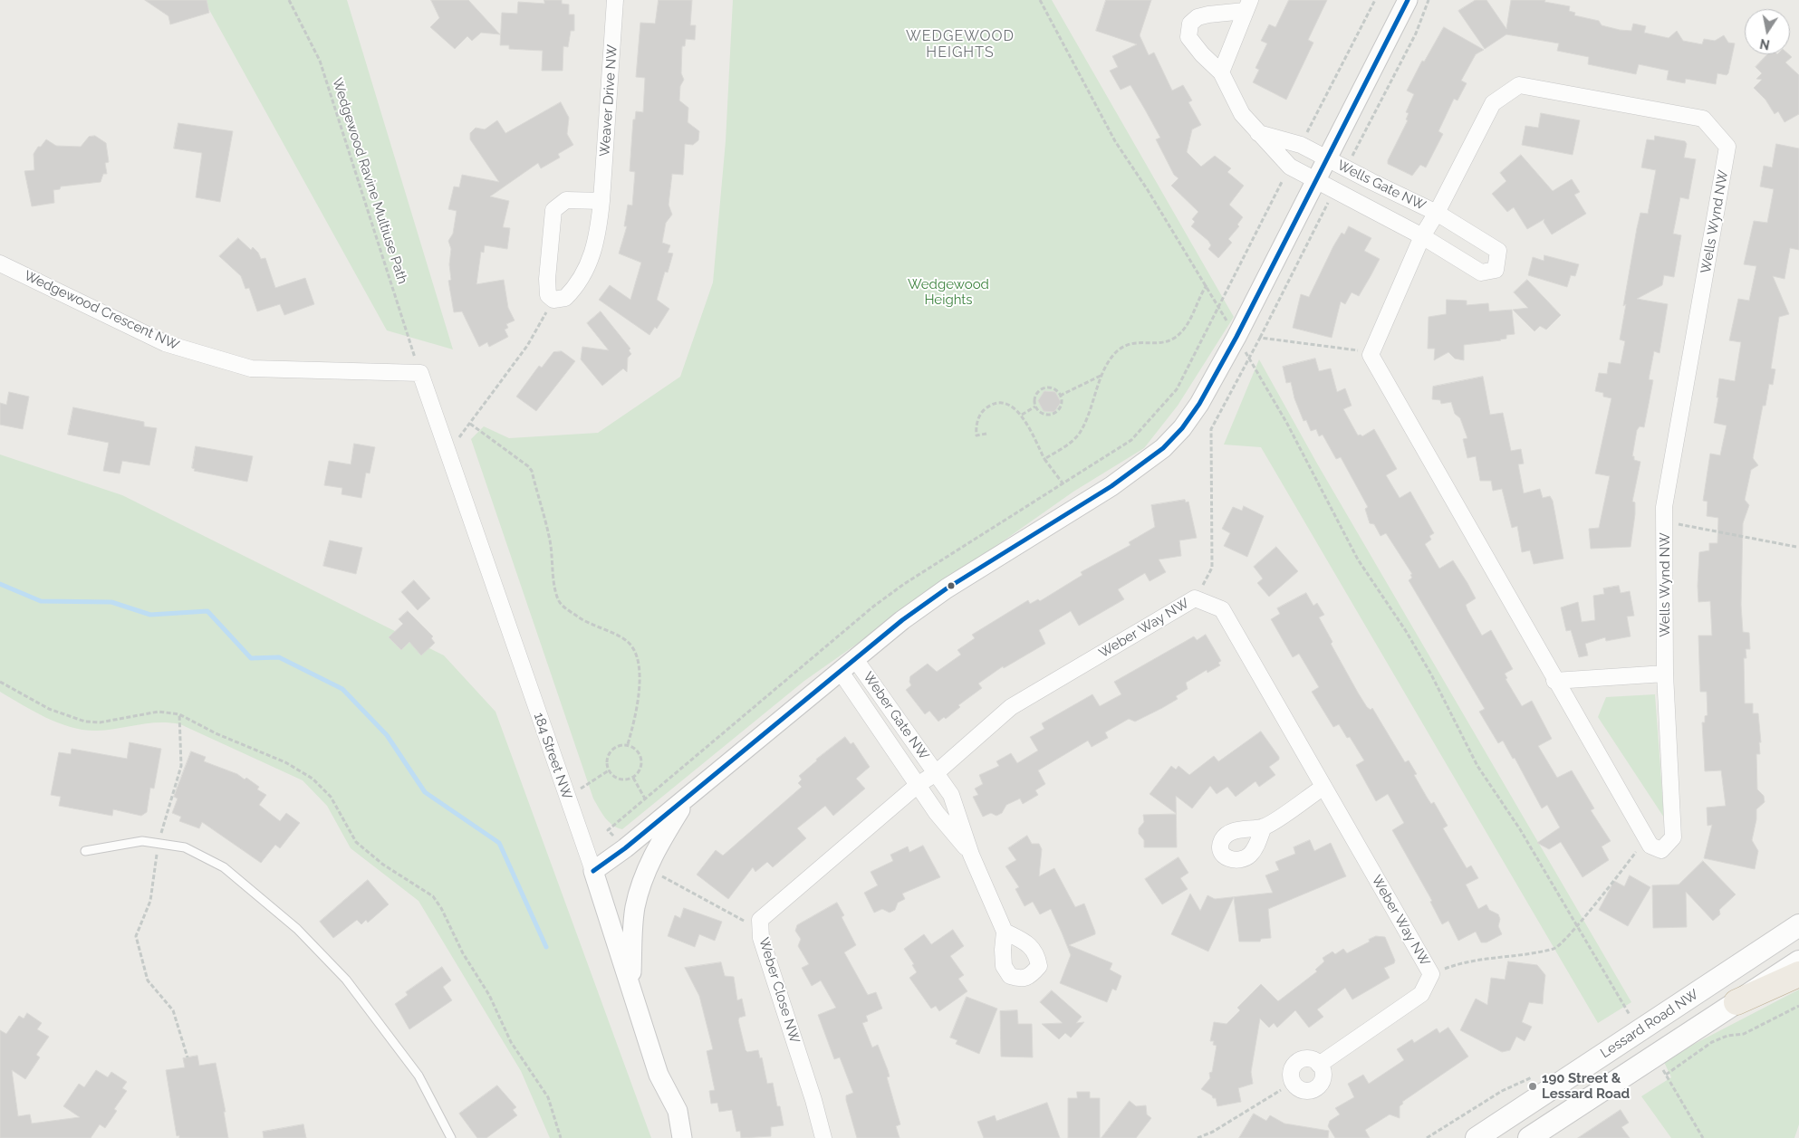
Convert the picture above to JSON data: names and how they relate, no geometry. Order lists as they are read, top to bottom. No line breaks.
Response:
{"streets":{"main road":["Lessard Road NW"],"street":["Weaver Drive NW","Wells Gate NW","Wells Wynd NW","Wedgewood Crescent NW","Weber Way NW","Weber Gate NW","184 Street NW","Weber Close NW"],"path":["Wedgewood Ravine Multiuse Path"]},"crossings":[["Wedgewood Ravine Multiuse Path","Wedgewood Crescent NW"],["Wedgewood Ravine Multiuse Path","184 Street NW"],["Wells Gate NW","Wells Wynd NW"],["Wedgewood Crescent NW","184 Street NW"],["Weber Way NW","Weber Gate NW"],["Weber Way NW","Weber Close NW"],["Weber Gate NW","Weber Close NW"]],"districts":["WEDGEWOOD HEIGHTS"],"parks":["Wedgewood Heights"],"places":["190 Street & Lessard Road"],"north":"bottom"}
